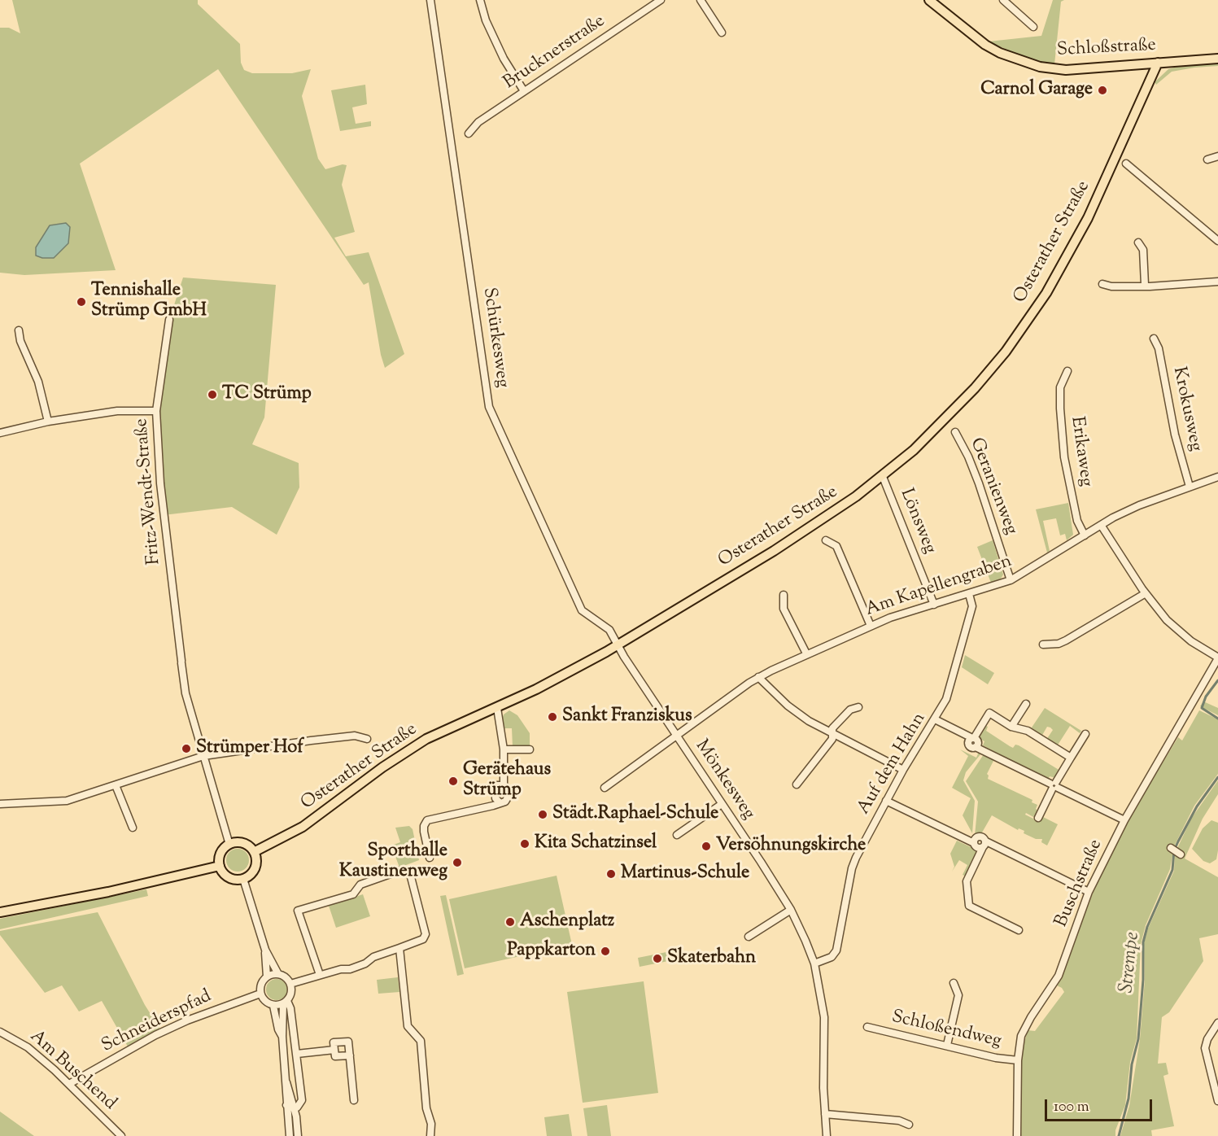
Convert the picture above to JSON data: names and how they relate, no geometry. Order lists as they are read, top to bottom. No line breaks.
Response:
{"streets":{"main road":["Schloßstraße","Osterather Straße"],"street":["Brucknerstraße","Schürkesweg","Krokusweg","Erikaweg","Geranienweg","Fritz-Wendt-Straße","Lönsweg","Am Kapellengraben","Auf dem Hahn","Mönkesweg","Buschstraße","Schneiderspfad","Schloßendweg","Am Buschend"]},"crossings":[["Schloßstraße","Osterather Straße"],["Osterather Straße","Schürkesweg"],["Osterather Straße","Fritz-Wendt-Straße"],["Osterather Straße","Lönsweg"],["Osterather Straße","Mönkesweg"],["Schürkesweg","Mönkesweg"],["Krokusweg","Am Kapellengraben"],["Erikaweg","Am Kapellengraben"],["Geranienweg","Am Kapellengraben"],["Lönsweg","Am Kapellengraben"],["Am Kapellengraben","Auf dem Hahn"],["Am Kapellengraben","Mönkesweg"],["Auf dem Hahn","Mönkesweg"],["Buschstraße","Schloßendweg"],["Schneiderspfad","Am Buschend"]],"water":["Strempe"],"places":["Carnol Garage","Tennishalle Strümp GmbH","TC Strümp","Sankt Franziskus","Strümper Hof","Gerätehaus Strümp","Städt.Raphael-Schule","Kita Schatzinsel","Versöhnungskirche","Sporthalle Kaustinenweg","Martinus-Schule","Aschenplatz","Pappkarton","Skaterbahn"],"scale_bar":"100 m"}
